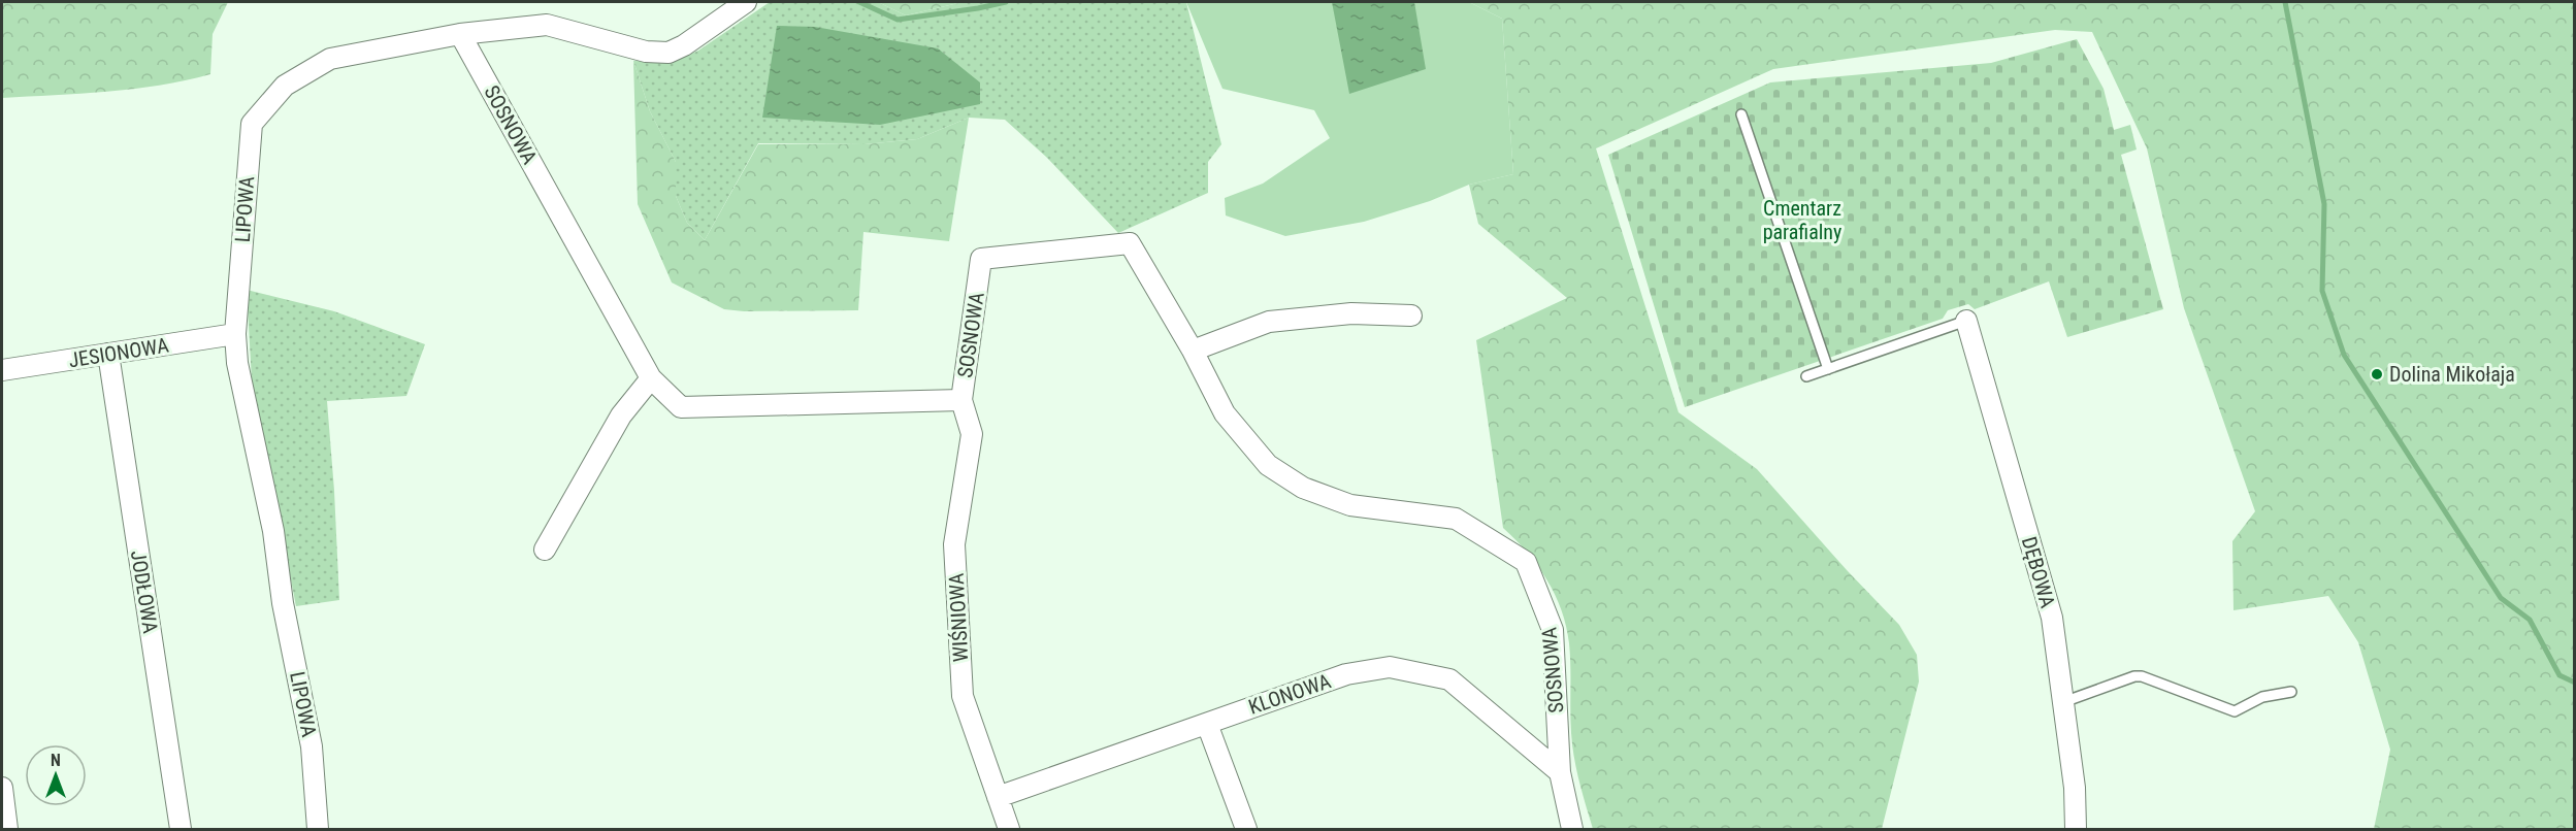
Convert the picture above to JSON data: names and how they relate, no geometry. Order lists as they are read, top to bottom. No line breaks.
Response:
{"streets":{"street":["SOSNOWA","LIPOWA","JESIONOWA","DĘBOWA","JODŁOWA","WIŚNIOWA","KLONOWA"]},"crossings":[["SOSNOWA","LIPOWA"],["SOSNOWA","WIŚNIOWA"],["SOSNOWA","KLONOWA"],["LIPOWA","JESIONOWA"],["JESIONOWA","JODŁOWA"],["WIŚNIOWA","KLONOWA"]],"parks":["Cmentarz parafialny"],"places":["Dolina Mikołaja"],"north":"top"}
